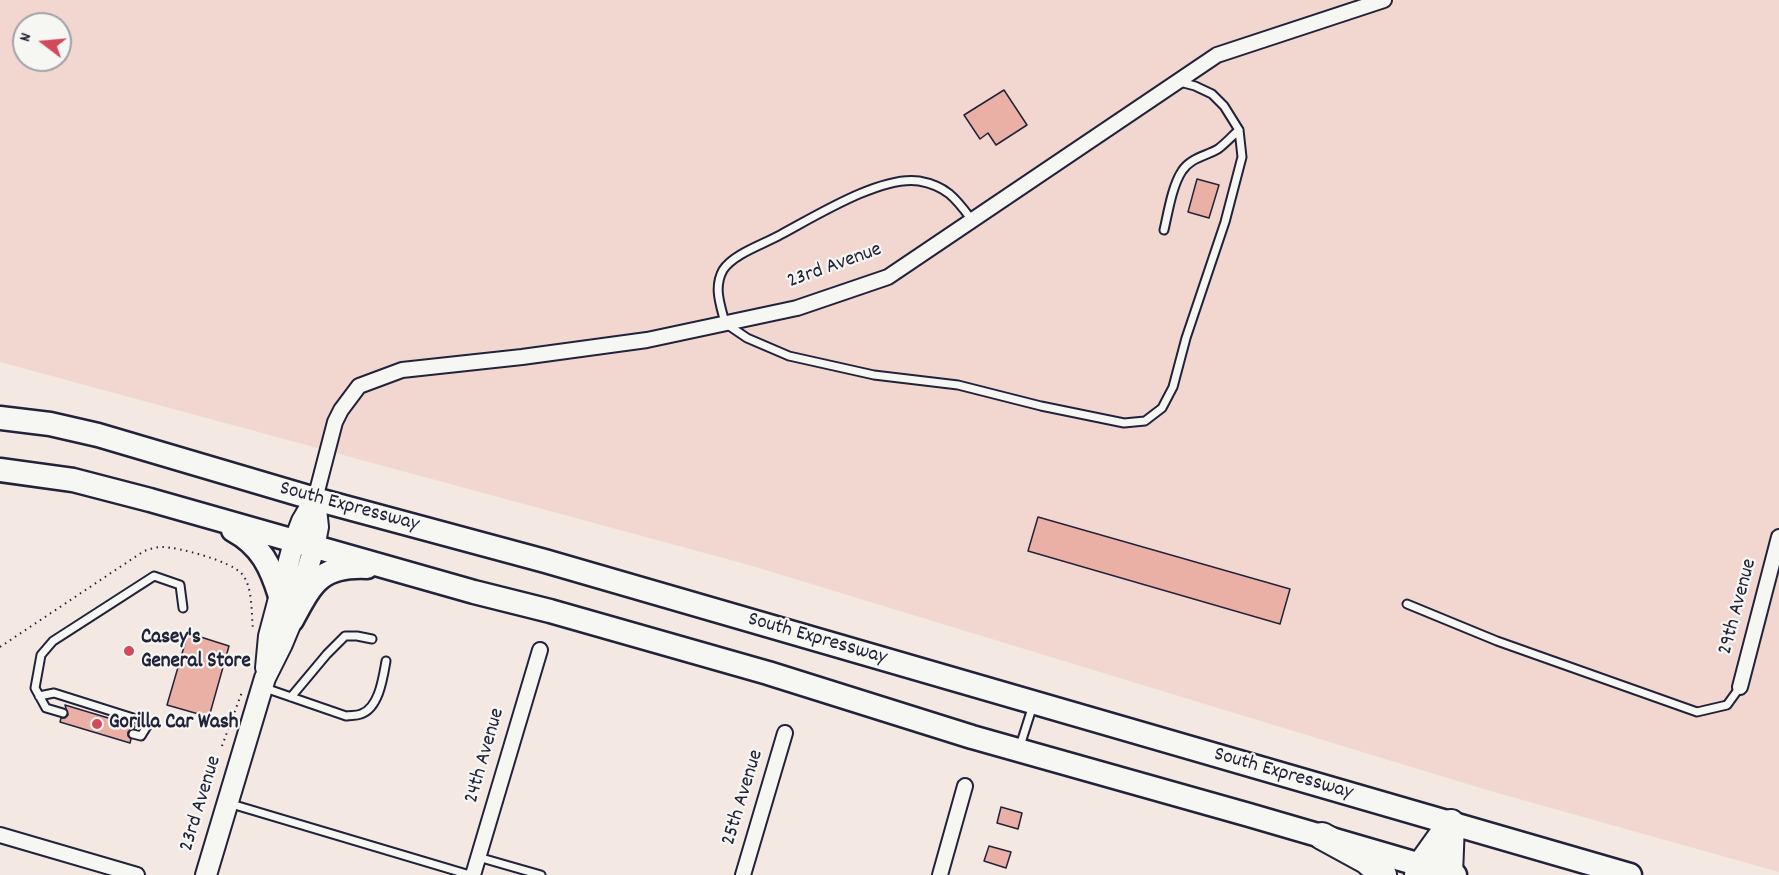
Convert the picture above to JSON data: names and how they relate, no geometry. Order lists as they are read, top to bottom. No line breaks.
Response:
{"streets":{"main road":["23rd Avenue","South Expressway"],"street":["29th Avenue","24th Avenue","25th Avenue"]},"crossings":[["23rd Avenue","South Expressway"]],"places":["Casey's General Store","Gorilla Car Wash"],"north":"left"}
